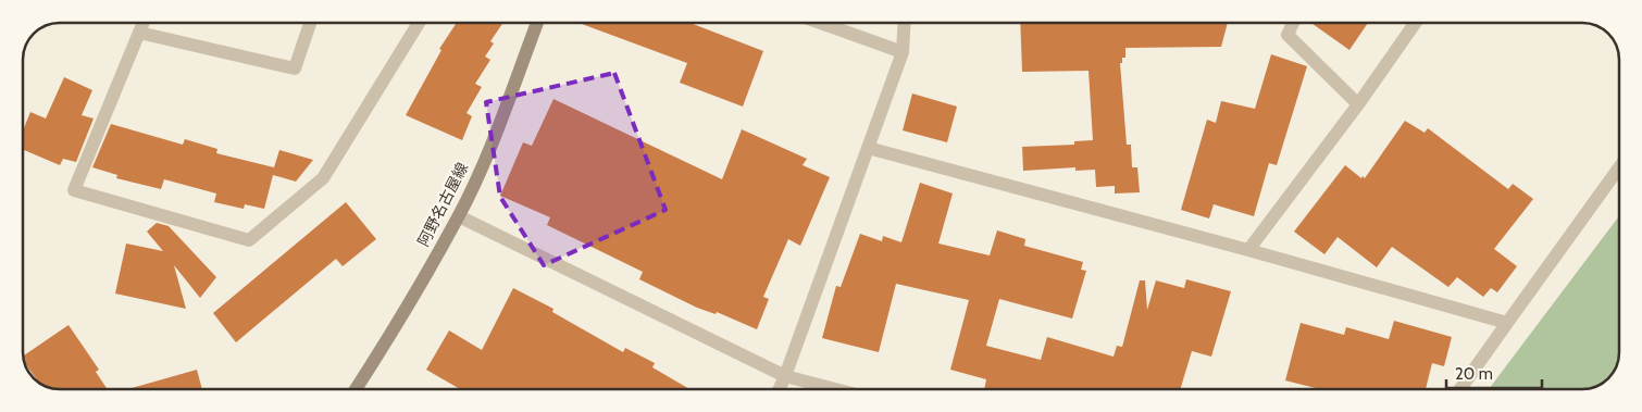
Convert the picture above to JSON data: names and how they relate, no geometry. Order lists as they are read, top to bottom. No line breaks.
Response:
{"streets":{"main road":["阿野名古屋線"]},"scale_bar":"20 m"}
